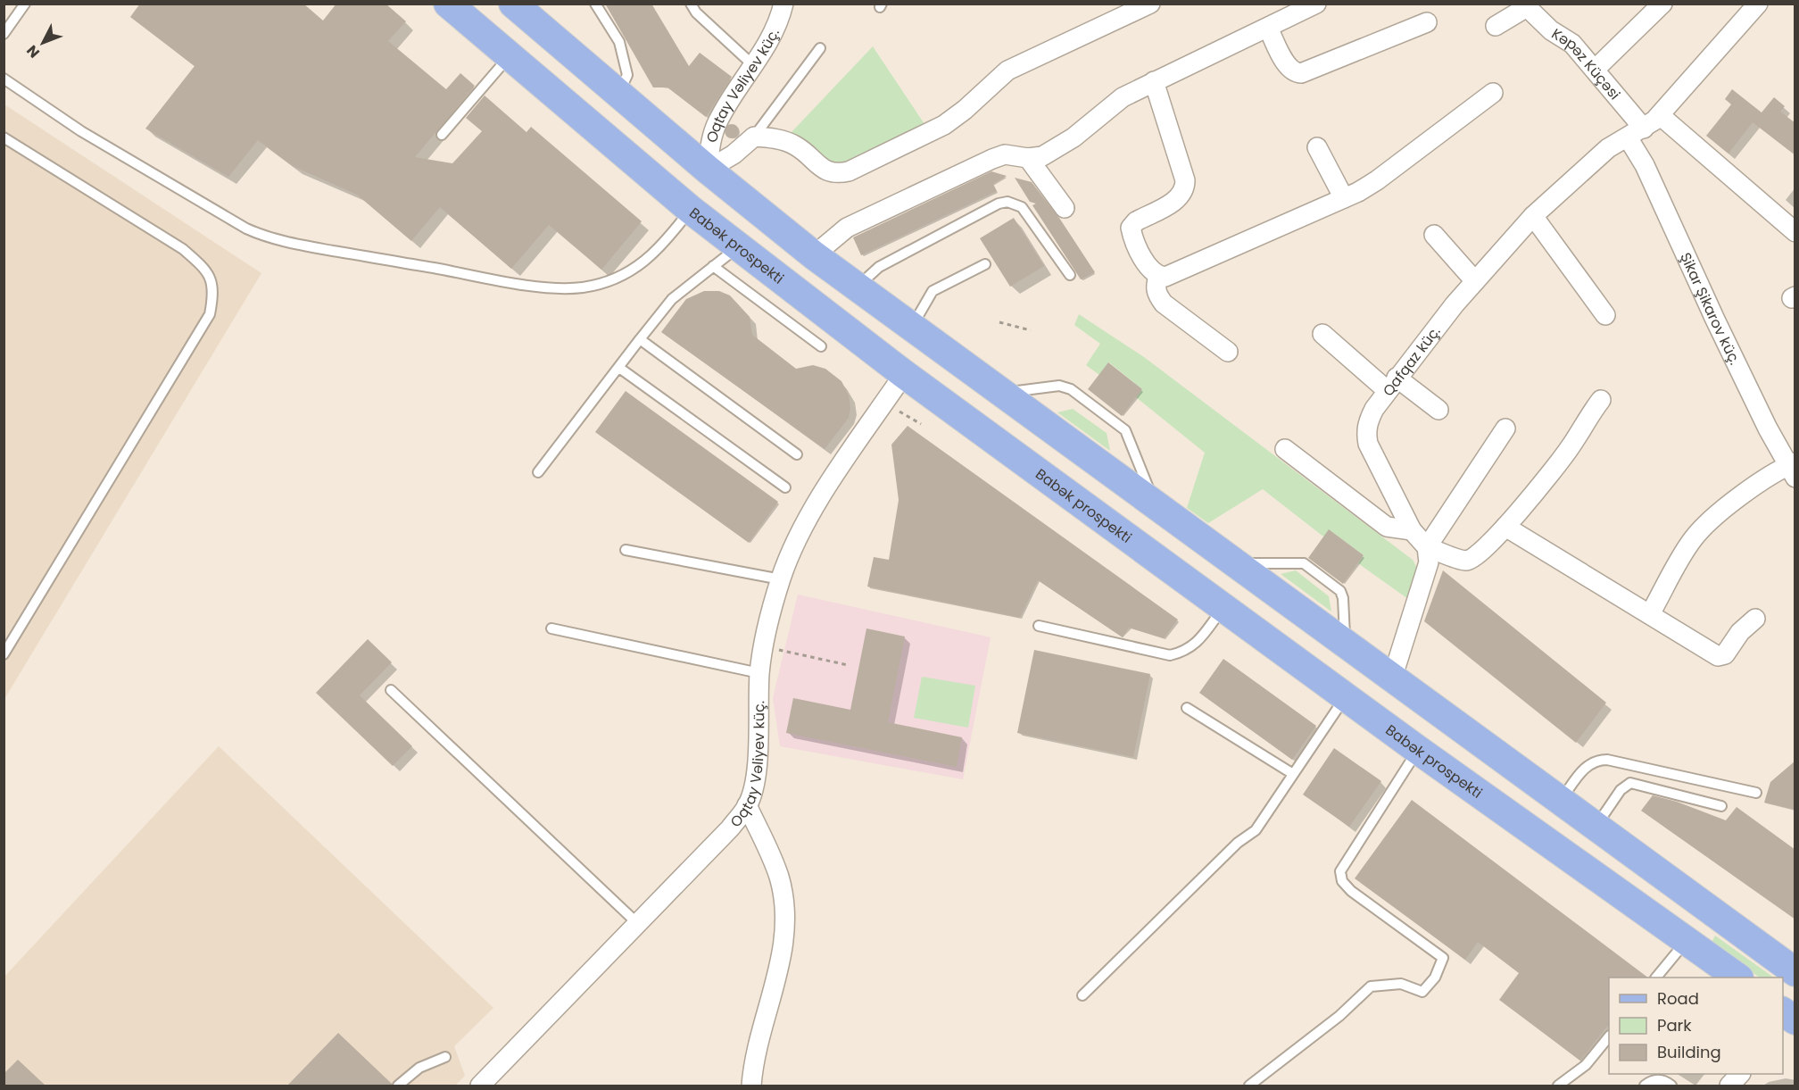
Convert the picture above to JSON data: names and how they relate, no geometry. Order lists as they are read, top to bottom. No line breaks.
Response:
{"streets":{"main road":["Babək prospekti"],"street":["Kəpəz Küçəsi","Oqtay Vəliyev küç.","Şikar Şikarov küç.","Qafqaz küç."]},"crossings":[["Kəpəz Küçəsi","Şikar Şikarov küç."],["Kəpəz Küçəsi","Qafqaz küç."],["Oqtay Vəliyev küç.","Babək prospekti"],["Şikar Şikarov küç.","Qafqaz küç."]],"legend":["Road","Park","Building"],"north":"bottom left"}
